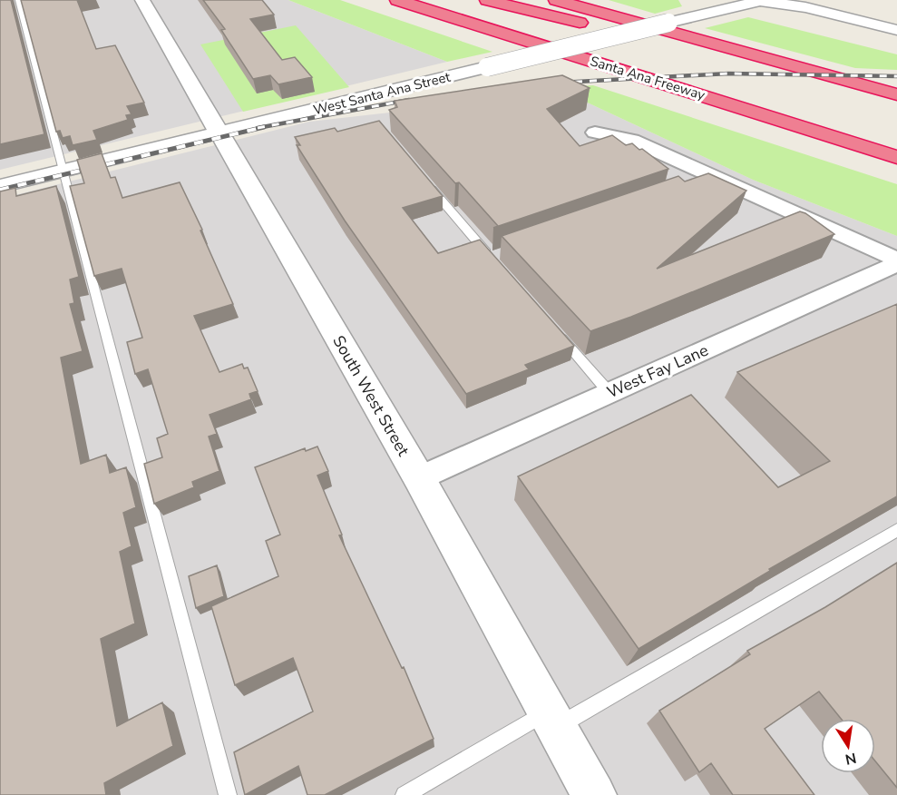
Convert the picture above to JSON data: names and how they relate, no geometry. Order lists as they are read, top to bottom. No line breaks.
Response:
{"streets":{"highway":["Santa Ana Freeway"],"street":["West Santa Ana Street","West Fay Lane","South West Street"]},"crossings":[["West Santa Ana Street","South West Street"],["West Fay Lane","South West Street"]],"north":"bottom"}
